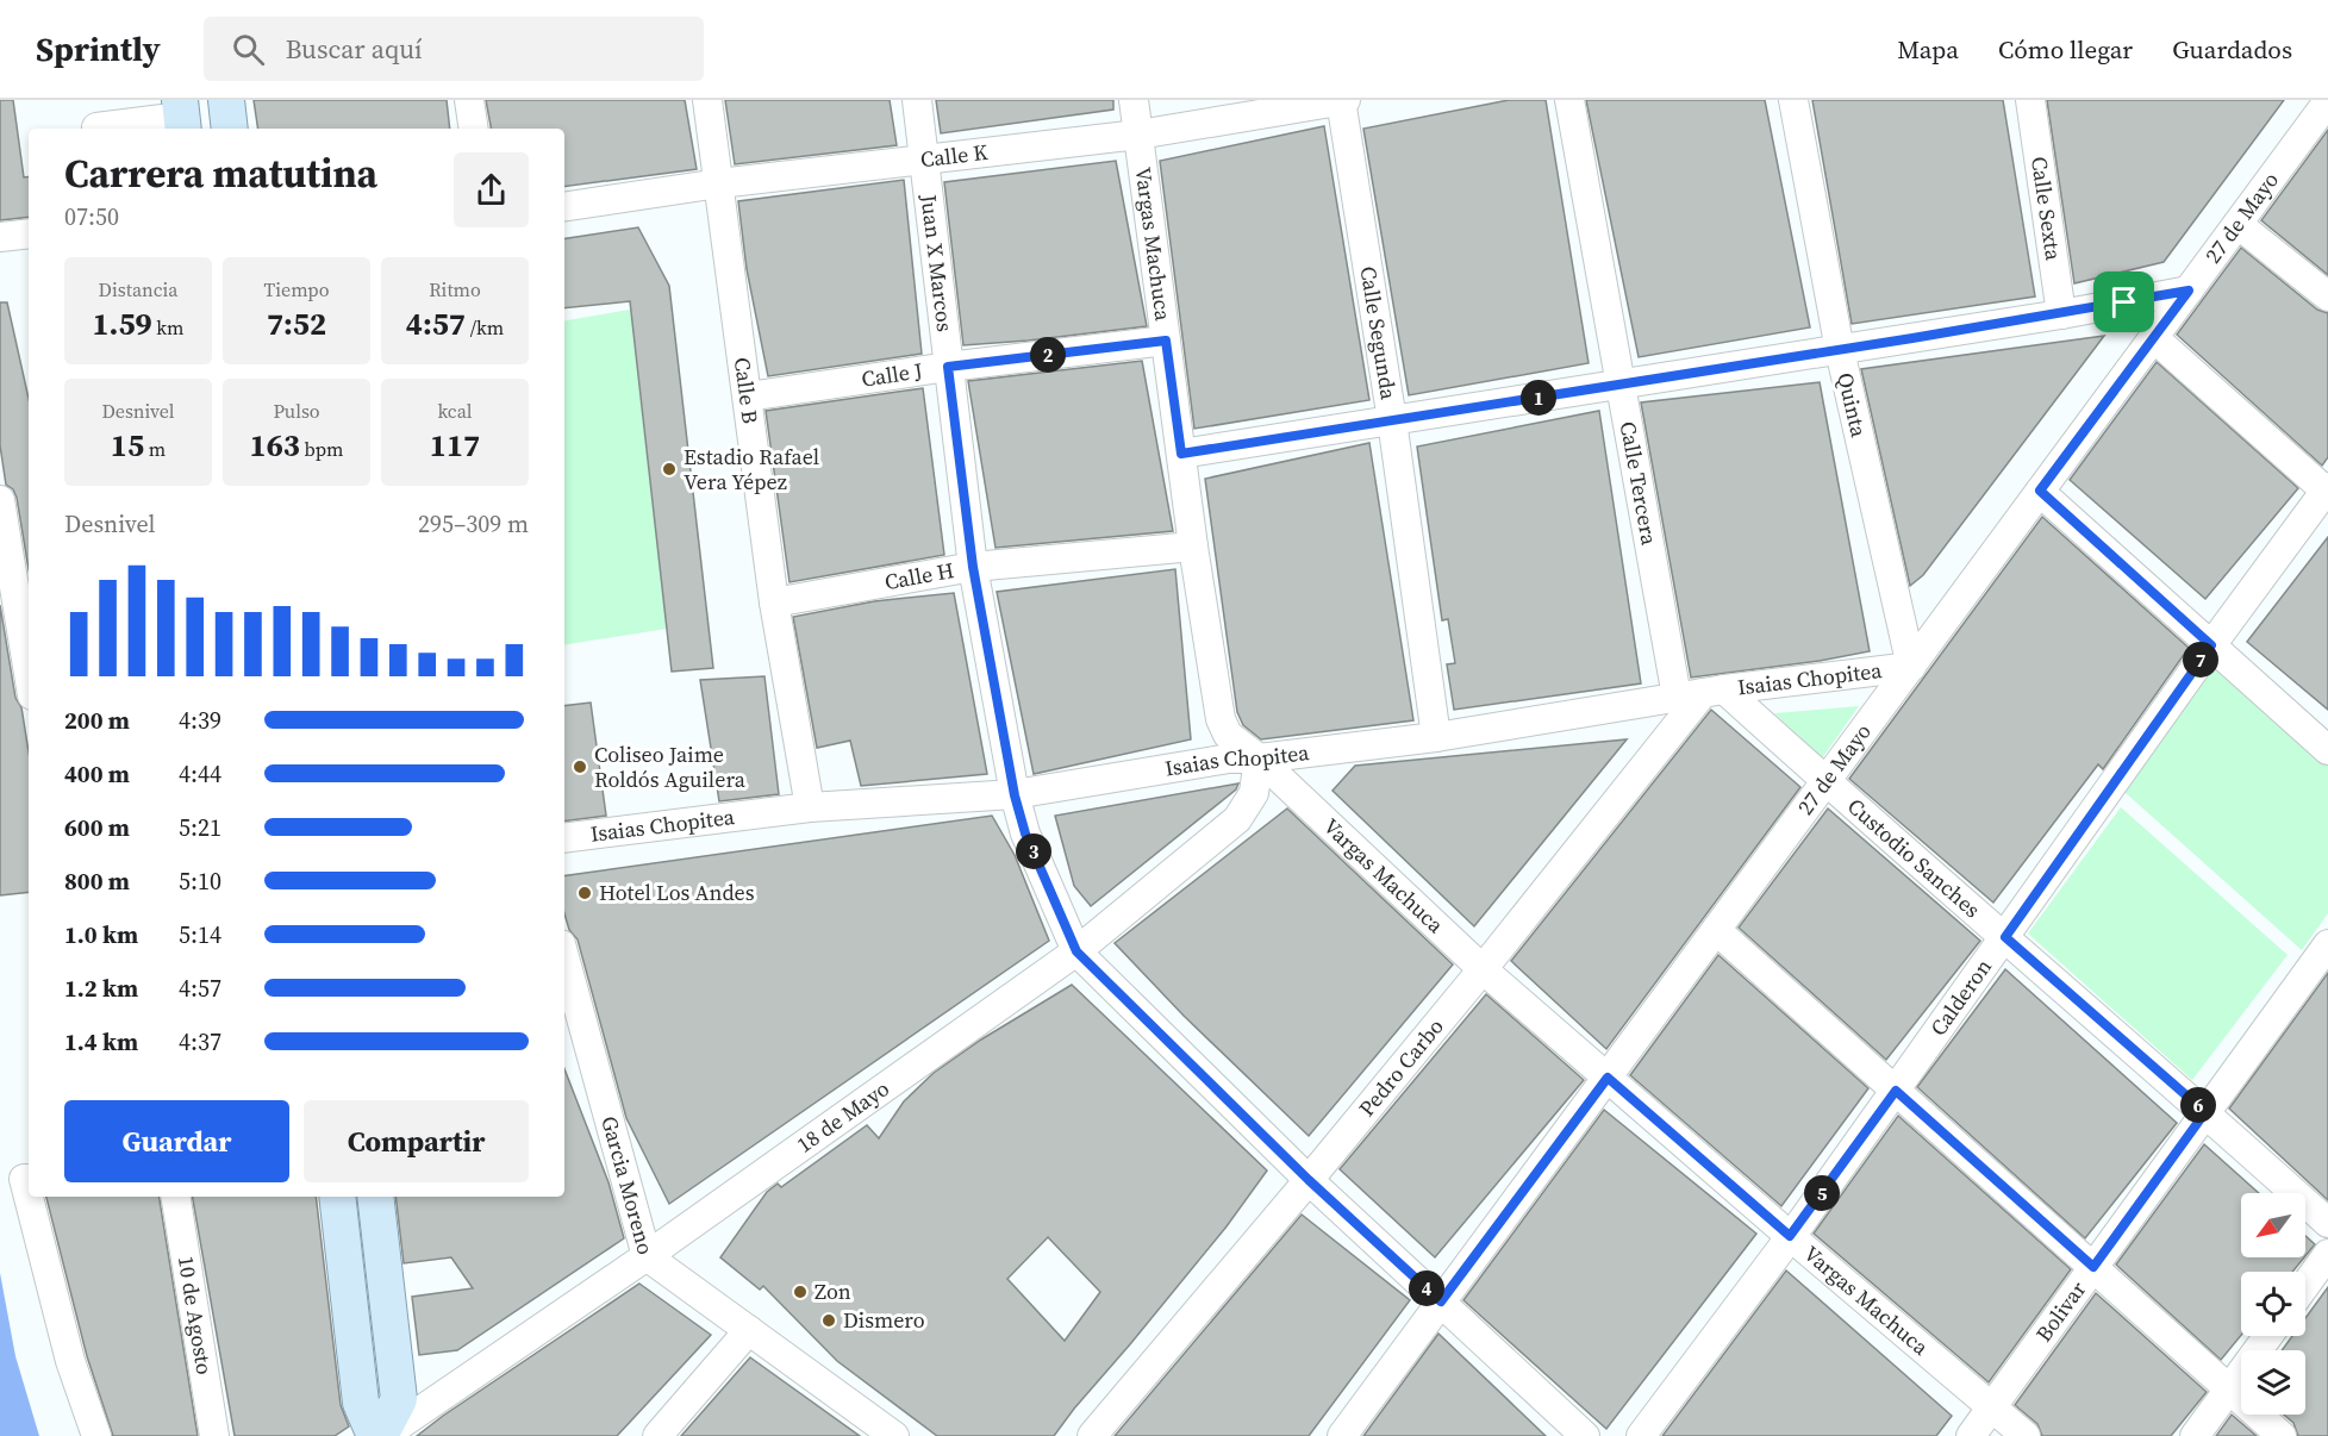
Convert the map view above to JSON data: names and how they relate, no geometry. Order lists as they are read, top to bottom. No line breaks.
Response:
{"streets":{"street":["Calle K","Calle Sexta","27 de Mayo","Vargas Machuca","Juan X Marcos","Calle Segunda","Calle J","Calle B","Quinta","Calle Tercera","Calle H","Isaias Chopitea","Custodio Sanches","Calderon","Pedro Carbo","18 de Mayo","Garcia Moreno","Bolivar","10 de Agosto"]},"crossings":[["Calle K","Vargas Machuca"],["Calle K","Juan X Marcos"],["Calle K","Calle Segunda"],["Calle K","Calle B"],["27 de Mayo","Vargas Machuca"],["27 de Mayo","Juan X Marcos"],["27 de Mayo","Quinta"],["27 de Mayo","Isaias Chopitea"],["27 de Mayo","Custodio Sanches"],["Vargas Machuca","Calle J"],["Vargas Machuca","Calle H"],["Vargas Machuca","Isaias Chopitea"],["Vargas Machuca","Calderon"],["Vargas Machuca","Pedro Carbo"],["Vargas Machuca","18 de Mayo"],["Vargas Machuca","Bolivar"],["Juan X Marcos","Calle J"],["Juan X Marcos","Calle H"],["Juan X Marcos","Isaias Chopitea"],["Juan X Marcos","Pedro Carbo"],["Juan X Marcos","18 de Mayo"],["Calle Segunda","Isaias Chopitea"],["Calle J","Calle B"],["Calle B","Calle H"],["Calle B","Isaias Chopitea"],["Quinta","Isaias Chopitea"],["Calle Tercera","Isaias Chopitea"],["Calle Tercera","Custodio Sanches"],["Calle Tercera","Pedro Carbo"],["Isaias Chopitea","Custodio Sanches"],["Isaias Chopitea","Pedro Carbo"],["Isaias Chopitea","18 de Mayo"],["Custodio Sanches","Calderon"],["Custodio Sanches","Pedro Carbo"],["Custodio Sanches","Bolivar"],["18 de Mayo","Garcia Moreno"]],"places":["Estadio Rafael Vera Yépez","Coliseo Jaime Roldós Aguilera","Hotel Los Andes","Zon","Dismero"],"north":"bottom left","page":{"header":"Sprintly","search":"Buscar aquí","nav":["Mapa","Cómo llegar","Guardados"],"heading":["Carrera matutina","07:50"],"stats":[["Distancia","1.59 km"],["Tiempo","7:52"],["Ritmo","4:57 /km"],["Desnivel","15 m"],["Pulso","163 bpm"],["kcal","117"]],"pins":["2","1","7","3","6","5","4"],"chart":["Desnivel","295–309 m"],"list":[{"name":"200 m","note":"4:39"},{"name":"400 m","note":"4:44"},{"name":"600 m","note":"5:21"},{"name":"800 m","note":"5:10"},{"name":"1.0 km","note":"5:14"},{"name":"1.2 km","note":"4:57"},{"name":"1.4 km","note":"4:37"}],"buttons":["Guardar","Compartir"]}}
